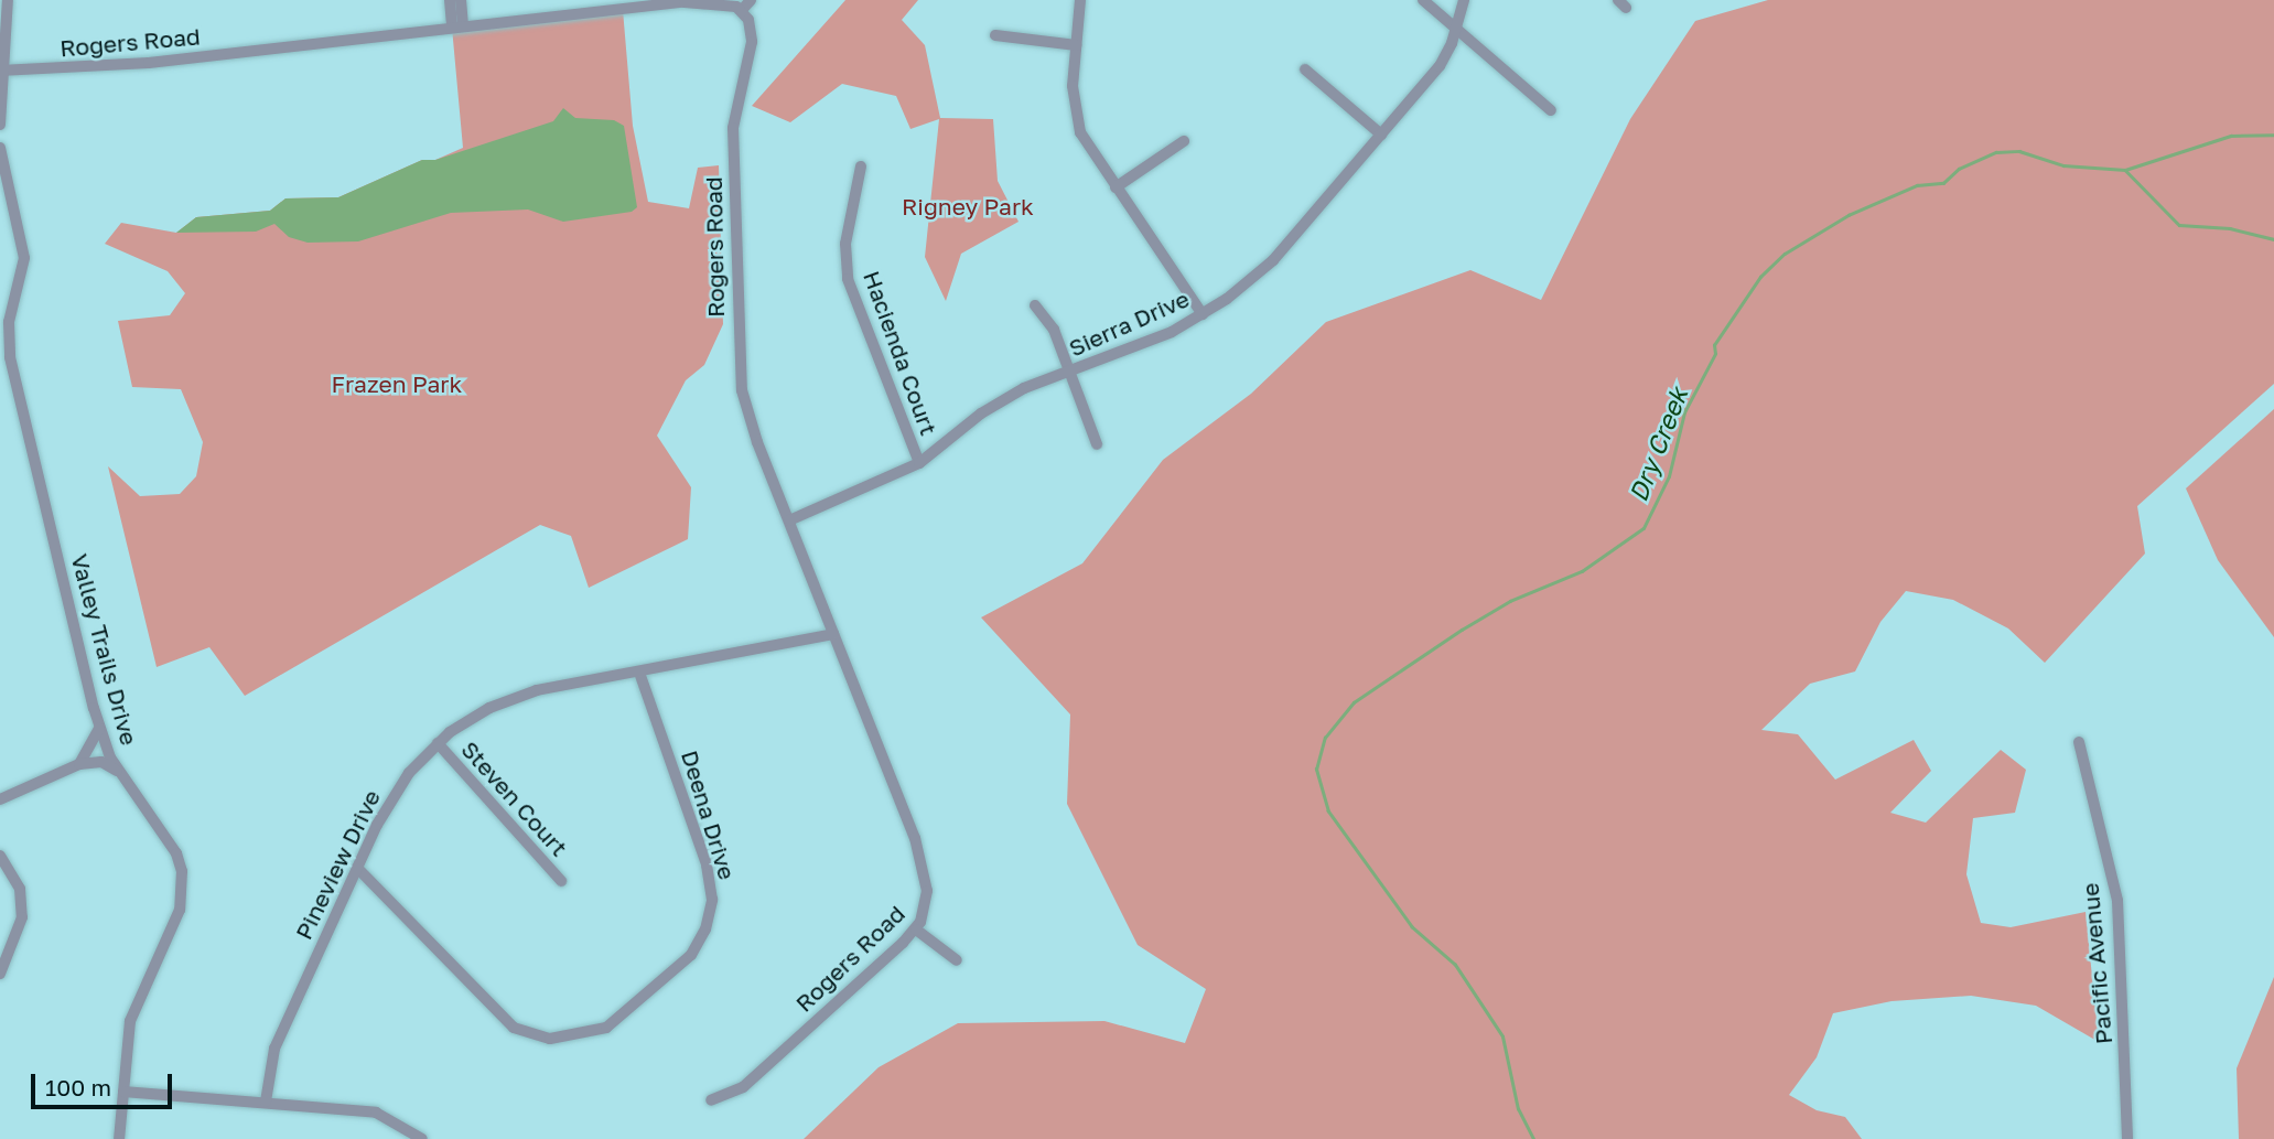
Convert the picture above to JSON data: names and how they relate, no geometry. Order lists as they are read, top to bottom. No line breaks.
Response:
{"streets":{"street":["Rogers Road","Sierra Drive","Hacienda Court","Valley Trails Drive","Steven Court","Deena Drive","Pineview Drive","Pacific Avenue"]},"crossings":[["Rogers Road","Sierra Drive"],["Rogers Road","Pineview Drive"],["Sierra Drive","Hacienda Court"],["Steven Court","Pineview Drive"],["Deena Drive","Pineview Drive"]],"water":["Dry Creek"],"parks":["Rigney Park","Frazen Park"],"scale_bar":"100 m"}
